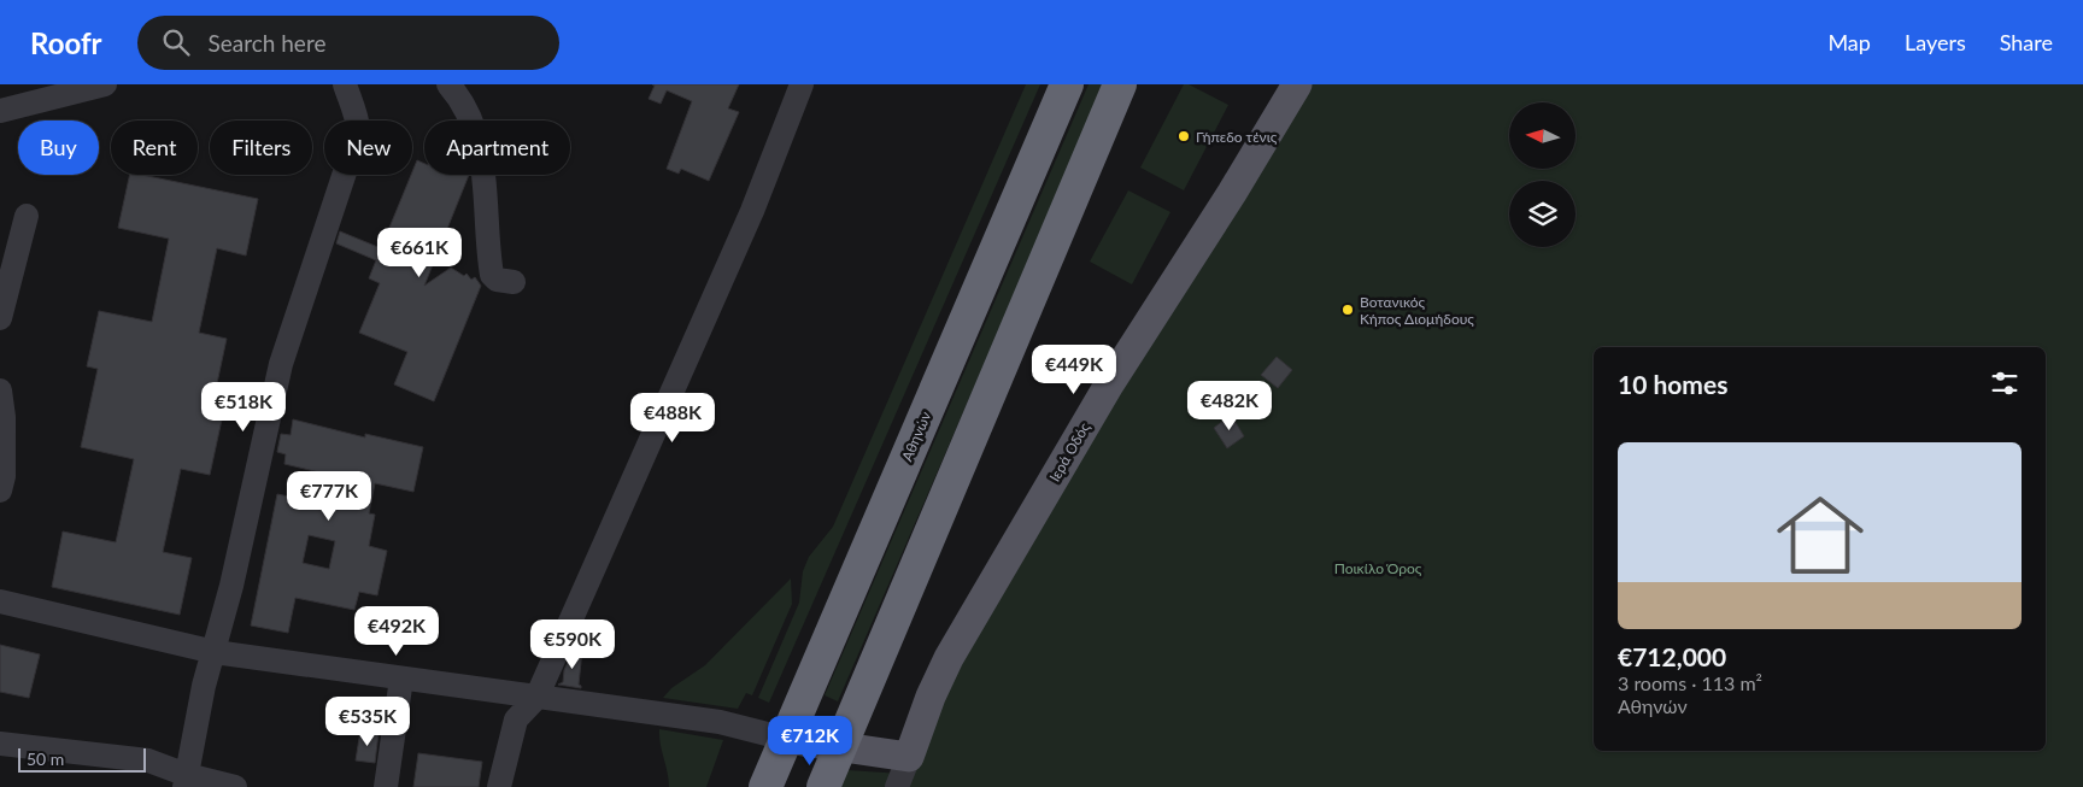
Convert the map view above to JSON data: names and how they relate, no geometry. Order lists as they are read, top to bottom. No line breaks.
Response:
{"streets":{"highway":["Αθηνών"],"main road":["Ιερά Οδός"]},"parks":["Ποικίλο Όρος"],"places":["Γήπεδο τένις","Βοτανικός Κήπος Διομήδους"],"scale_bar":"50 m","north":"left","page":{"header":"Roofr","search":"Search here","nav":["Map","Layers","Share"],"chip":["Buy","Rent","Filters","New","Apartment"],"price":["€661K","€449K","€482K","€518K","€488K","€777K","€492K","€590K","€535K","€712K"],"heading":"10 homes","list":[{"name":"€712,000","note":"3 rooms · 113 m² · Αθηνών"}],"scale":"50 m"}}
